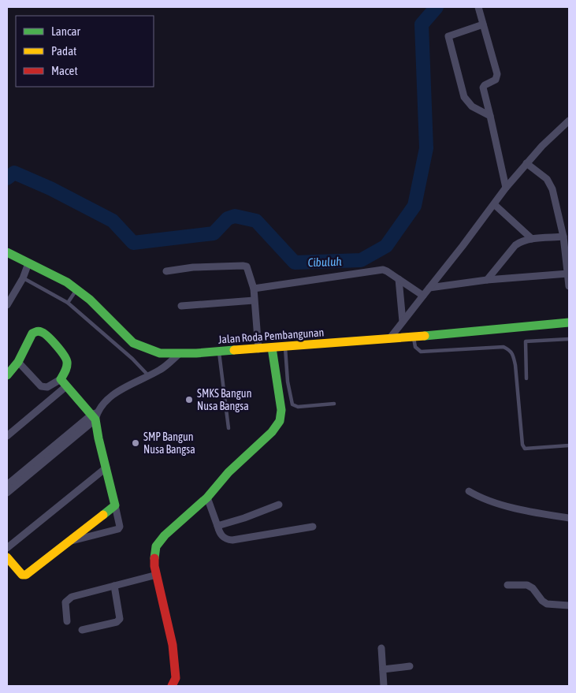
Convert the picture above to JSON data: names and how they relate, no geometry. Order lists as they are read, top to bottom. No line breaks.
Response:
{"streets":{"street":["Jalan Roda Pembangunan"]},"water":["Cibuluh"],"places":["SMKS Bangun Nusa Bangsa","SMP Bangun Nusa Bangsa"],"legend":["Lancar","Padat","Macet"]}
